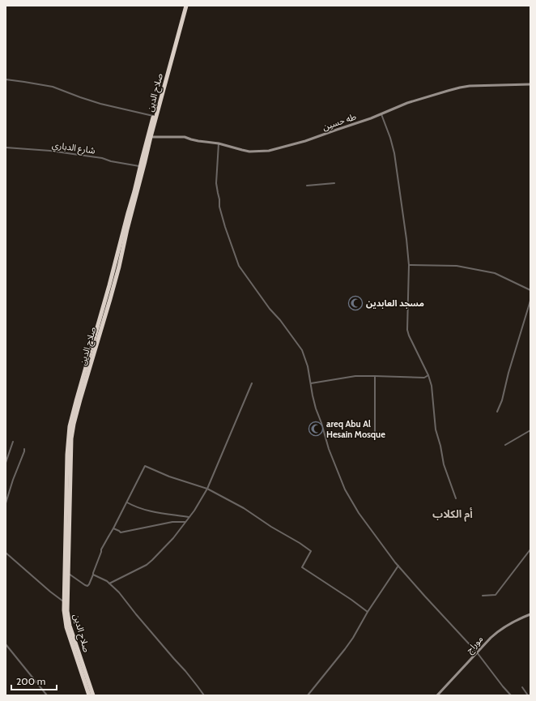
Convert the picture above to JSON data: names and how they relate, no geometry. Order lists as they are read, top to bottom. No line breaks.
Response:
{"streets":{"highway":["صلاح الدين"],"street":["طه حسين","شارع الدباري","موراج"]},"crossings":[["صلاح الدين","طه حسين"],["صلاح الدين","شارع الدباري"]],"districts":["أم الكلاب"],"places":{"mosque":["مسجد العابدين","areq Abu Al Hesain Mosque"]},"scale_bar":"200 m"}
